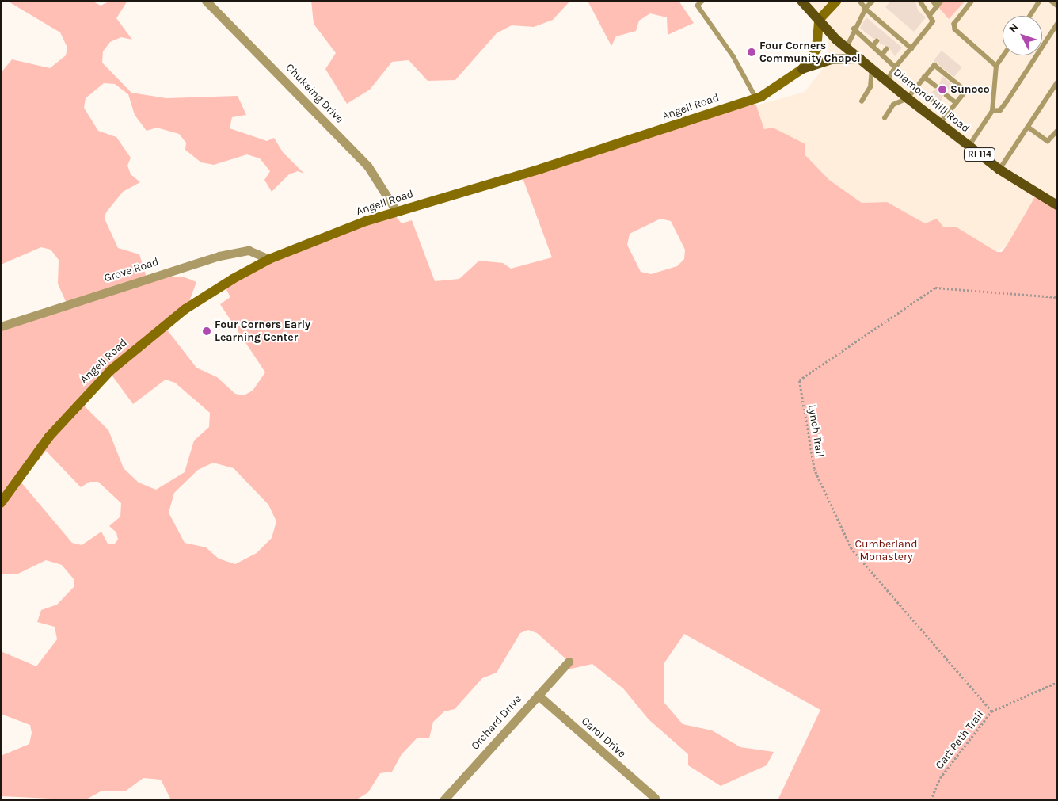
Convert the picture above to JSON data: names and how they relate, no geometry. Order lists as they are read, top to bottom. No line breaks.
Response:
{"streets":{"main road":["Diamond Hill Road","Angell Road","RI 114"],"street":["Chukaing Drive","Grove Road","Orchard Drive","Carol Drive"],"path":["Lynch Trail","Cart Path Trail"]},"crossings":[["Chukaing Drive","Angell Road"],["Diamond Hill Road","Angell Road"],["Angell Road","Grove Road"],["Lynch Trail","Cart Path Trail"],["Orchard Drive","Carol Drive"]],"parks":["Cumberland Monastery"],"places":["Four Corners Community Chapel","Sunoco","Four Corners Early Learning Center"],"north":"top left"}
